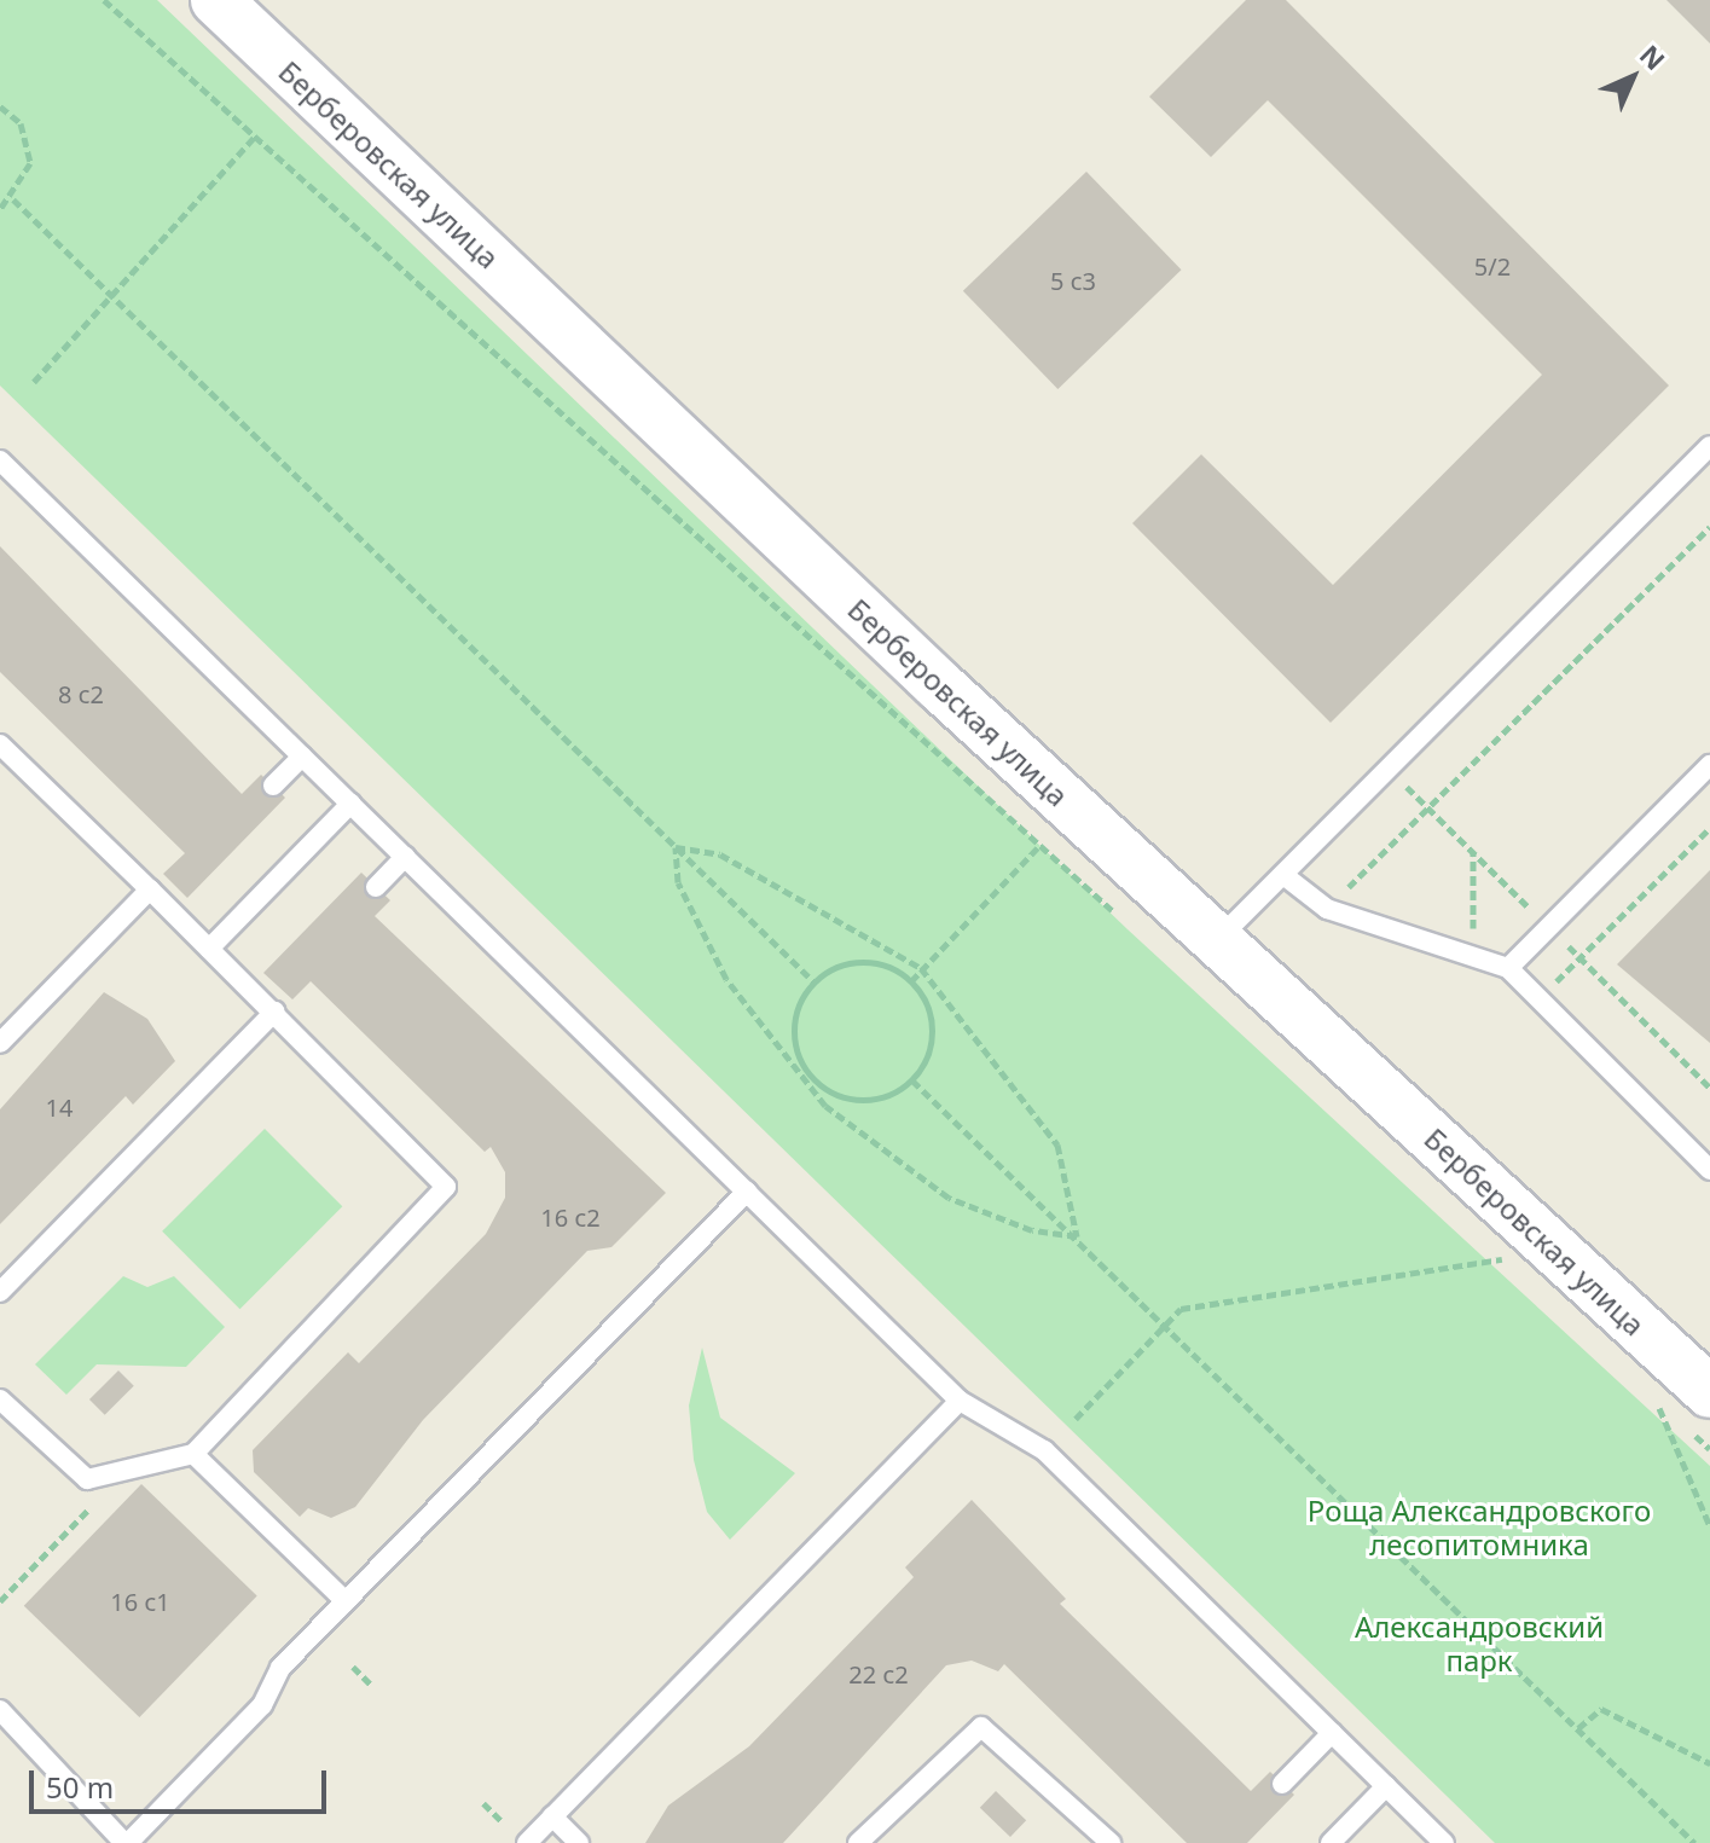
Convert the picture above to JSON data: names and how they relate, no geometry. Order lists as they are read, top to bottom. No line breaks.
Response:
{"streets":{"street":["Берберовская улица"]},"parks":["Роща Александровского лесопитомника","Александровский парк"],"house_numbers":["5/2","5 с3","8 с2","14","16 с2","16 с1","22 с2"],"scale_bar":"50 m","north":"top right"}
